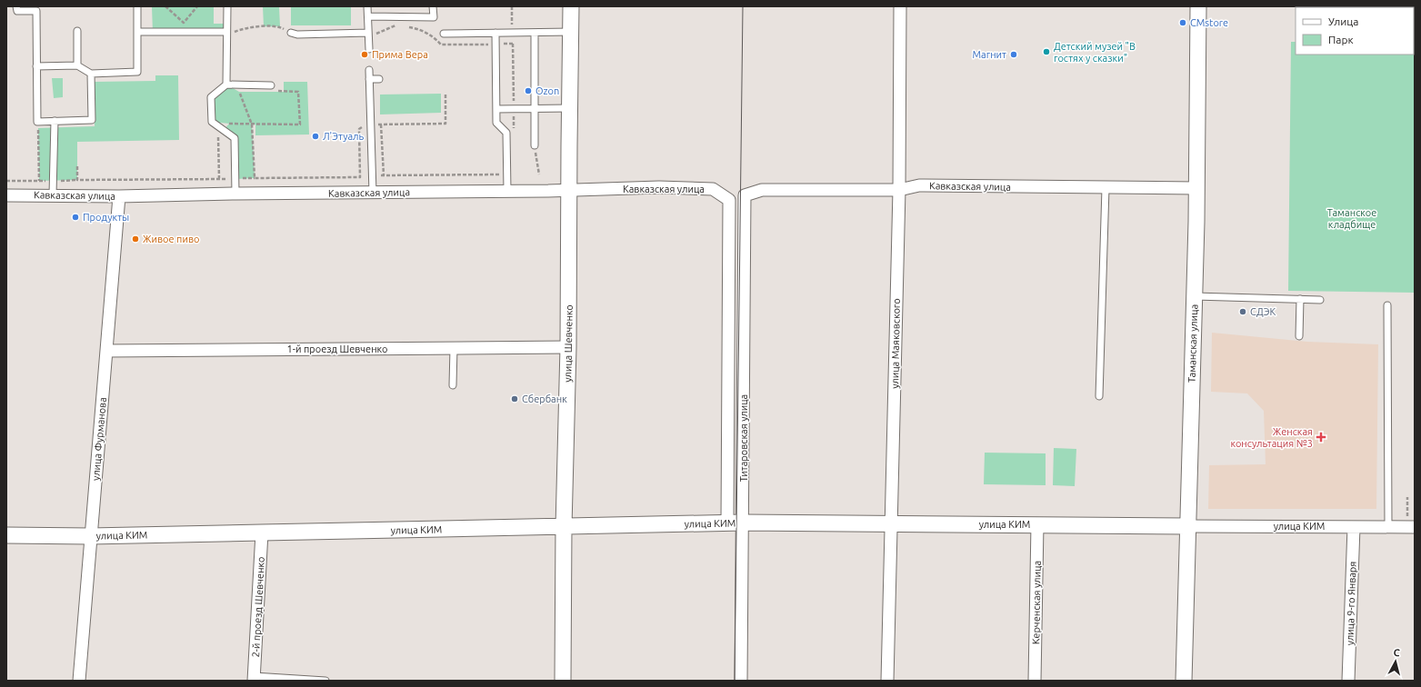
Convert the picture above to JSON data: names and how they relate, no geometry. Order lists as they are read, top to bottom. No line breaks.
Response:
{"streets":{"street":["Кавказская улица","улица Шевченко","улица Маяковского","Таманская улица","1-й проезд Шевченко","Титаровская улица","улица Фурманова","улица КИМ","Керченская улица","улица 9-го Января","2-й проезд Шевченко"]},"crossings":[["Кавказская улица","улица Шевченко"],["Кавказская улица","улица Маяковского"],["Кавказская улица","Таманская улица"],["Кавказская улица","Титаровская улица"],["Кавказская улица","улица Фурманова"],["улица Шевченко","1-й проезд Шевченко"],["улица Шевченко","улица КИМ"],["улица Маяковского","улица КИМ"],["Таманская улица","улица КИМ"],["1-й проезд Шевченко","улица Фурманова"],["Титаровская улица","улица КИМ"],["улица Фурманова","улица КИМ"],["улица КИМ","Керченская улица"],["улица КИМ","улица 9-го Января"],["улица КИМ","2-й проезд Шевченко"]],"parks":["Таманское кладбище"],"places":{"other":["CMstore","Детский музей \"В гостях у сказки\"","Прима Вера","Магнит","Ozon","Л'Этуаль","Продукты","Живое пиво","СДЭК","Сбербанк"],"health":["Женская консультация №3"]},"legend":["Улица","Парк"],"north":"top"}
